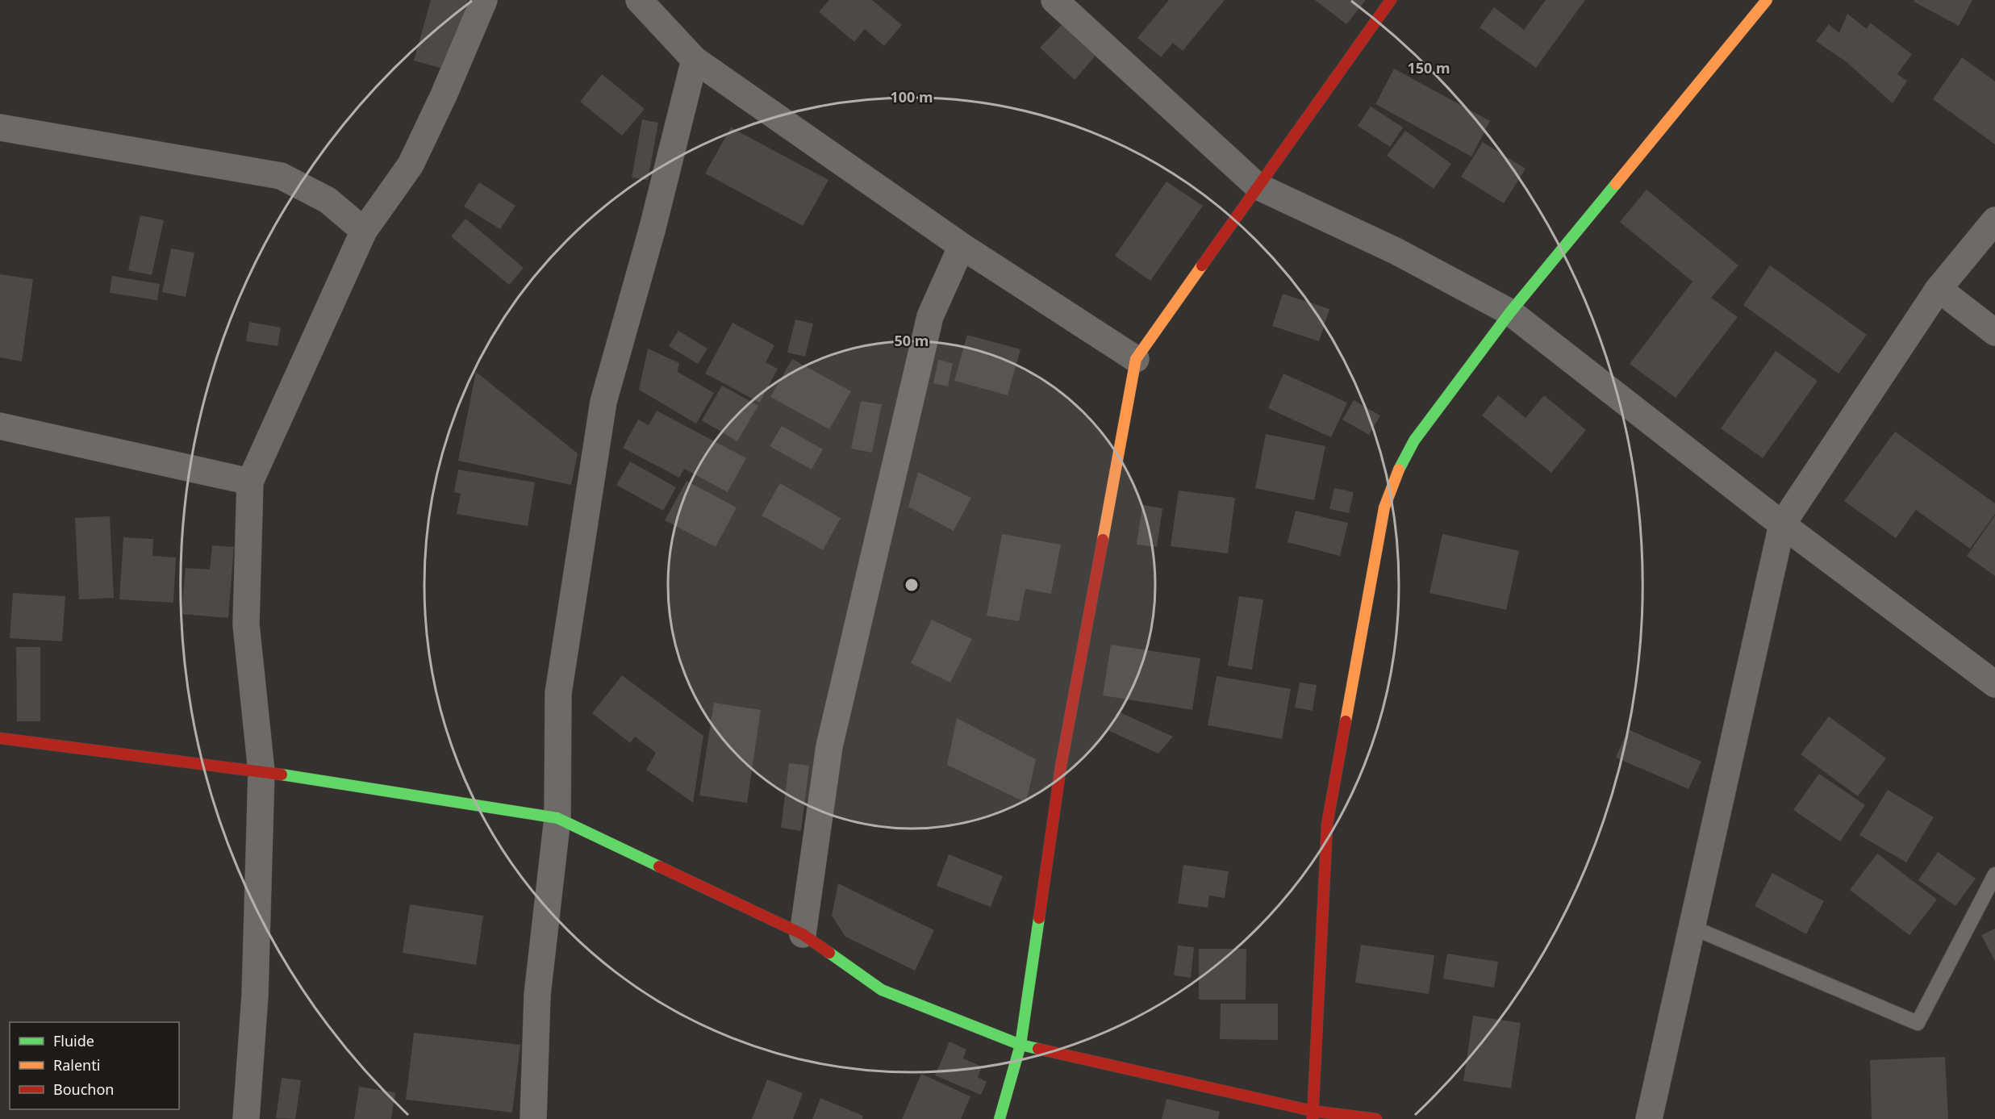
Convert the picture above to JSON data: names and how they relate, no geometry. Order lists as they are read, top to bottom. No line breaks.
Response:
{"legend":["Fluide","Ralenti","Bouchon"],"rings":["150 m","100 m","50 m"]}
